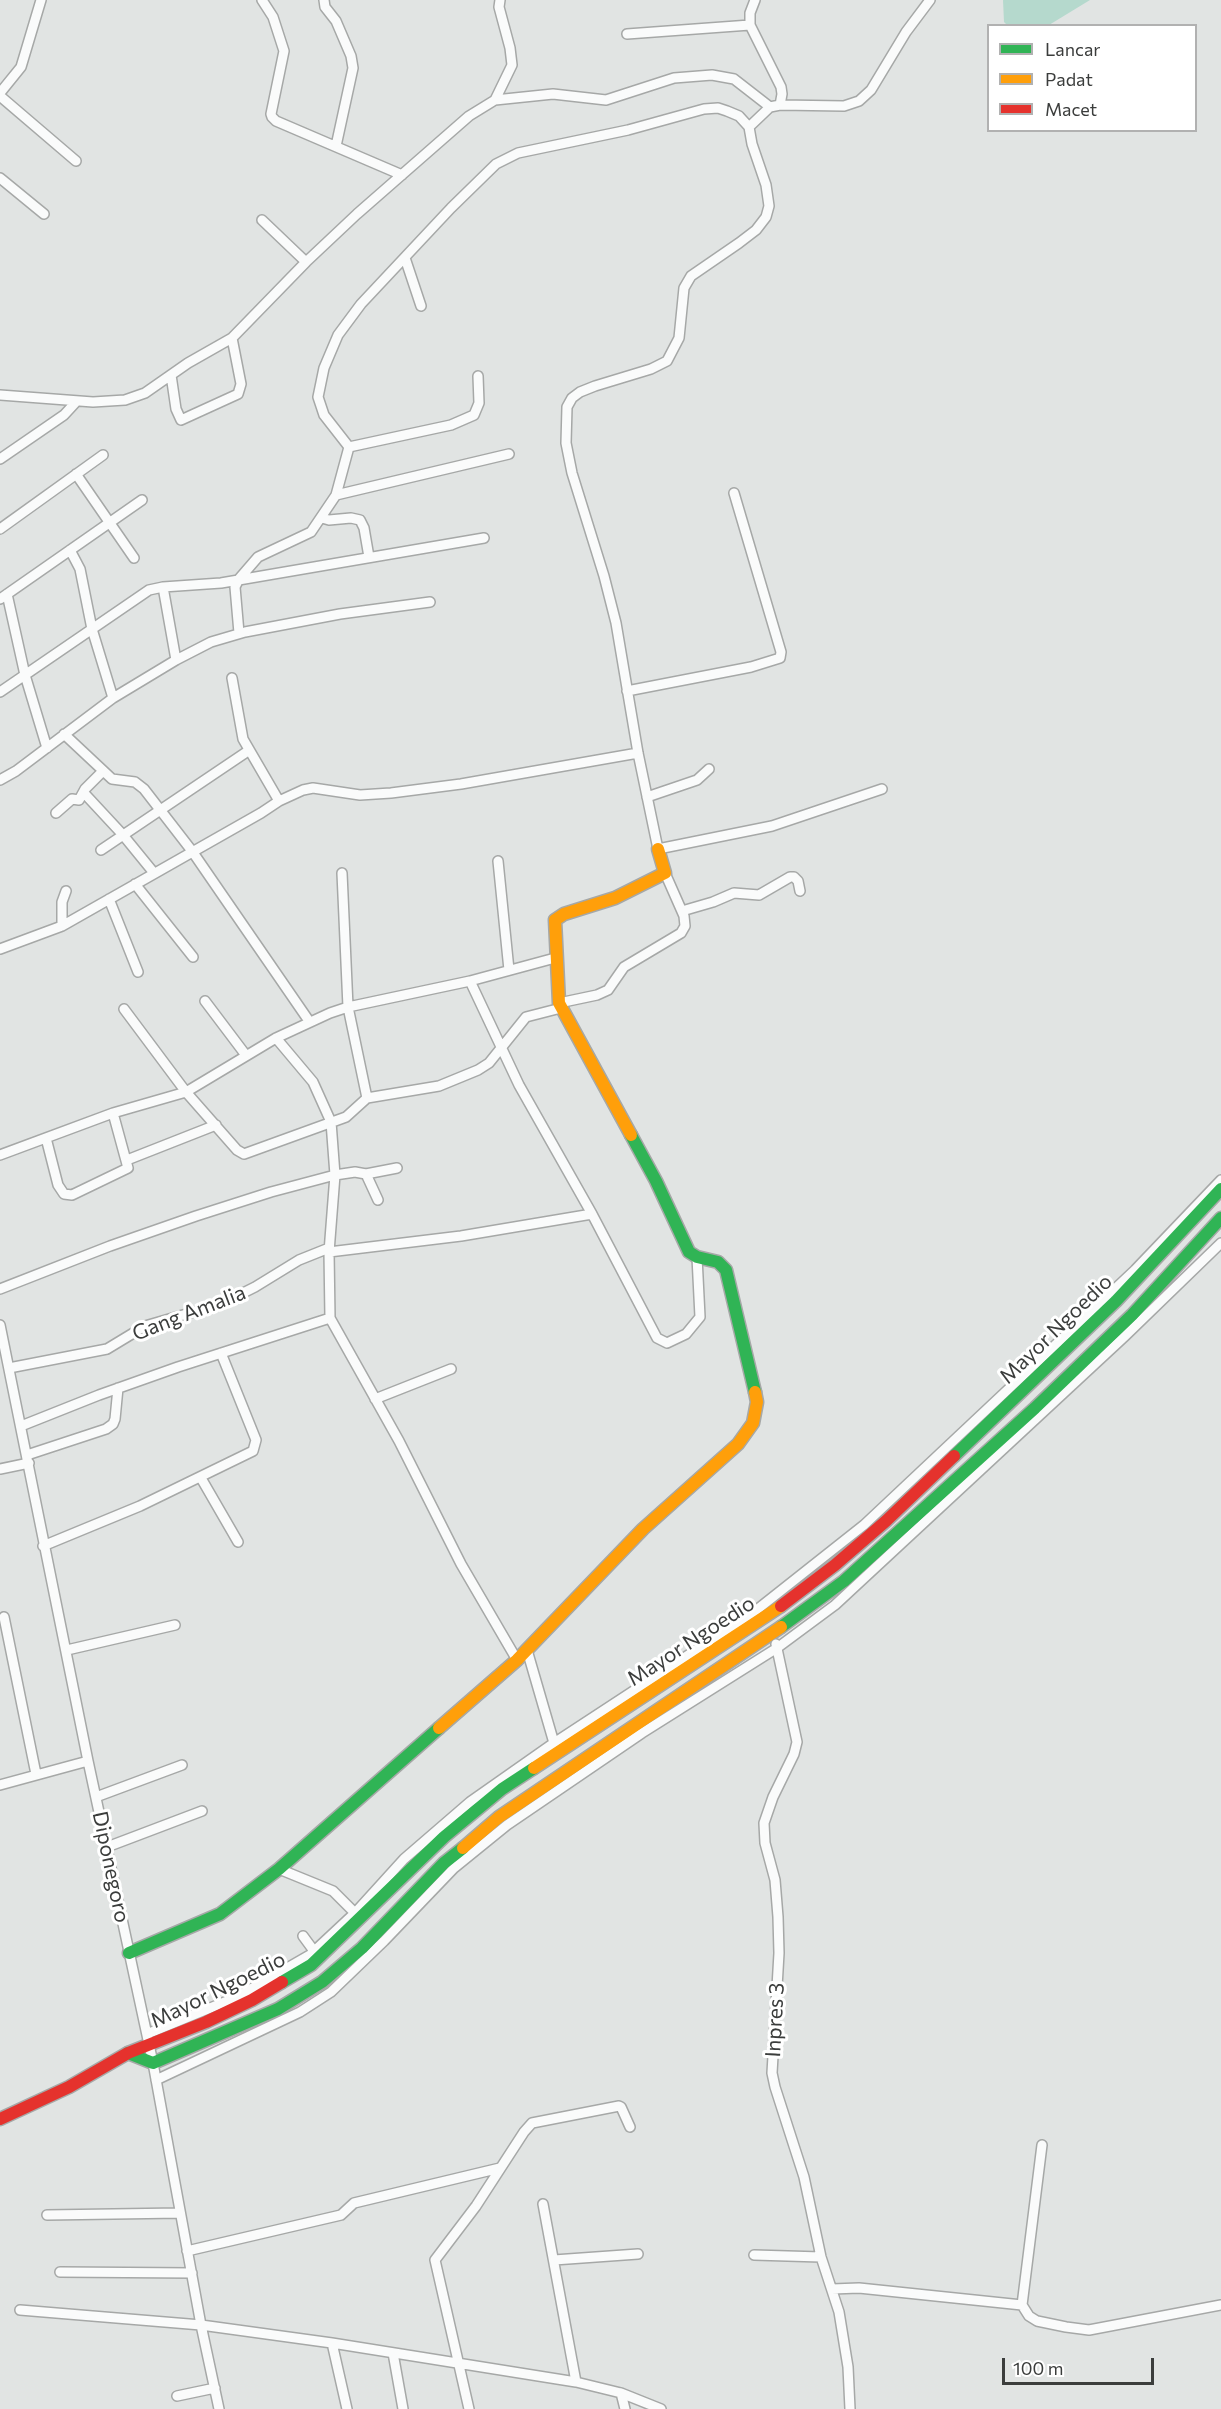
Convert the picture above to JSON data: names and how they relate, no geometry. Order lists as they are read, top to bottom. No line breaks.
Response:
{"streets":{"street":["Gang Amalia","Mayor Ngoedio","Diponegoro","Inpres 3"]},"crossings":[["Gang Amalia","Diponegoro"],["Mayor Ngoedio","Diponegoro"],["Mayor Ngoedio","Inpres 3"]],"legend":["Lancar","Padat","Macet"],"scale_bar":"100 m"}
